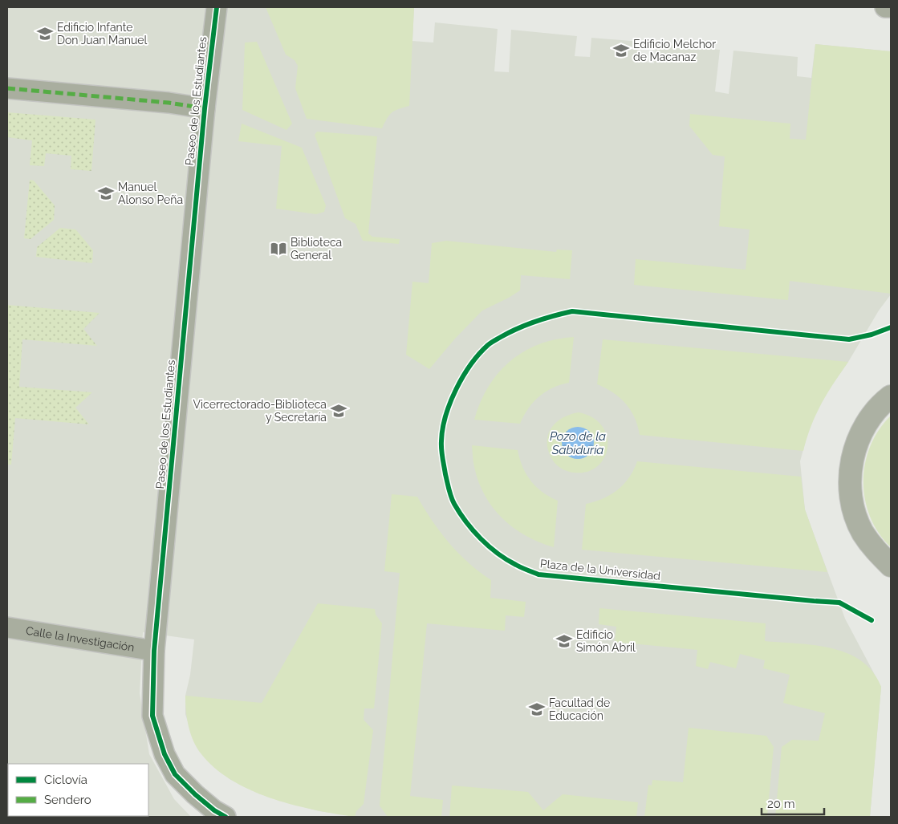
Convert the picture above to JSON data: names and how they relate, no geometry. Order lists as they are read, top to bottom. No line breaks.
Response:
{"streets":{"street":["Paseo de los Estudiantes","Calle la Investigación"],"cycle path":["Plaza de la Universidad"]},"crossings":[["Paseo de los Estudiantes","Calle la Investigación"]],"water":["Pozo de la Sabiduría"],"places":{"school or university":["Edificio Infante Don Juan Manuel","Edificio Melchor de Macanaz","Manuel Alonso Peña","Vicerrectorado-Biblioteca y Secretaría","Edificio Simón Abril","Facultad de Educación"],"library":["Biblioteca General"]},"legend":["Ciclovía","Sendero"],"scale_bar":"20 m"}
